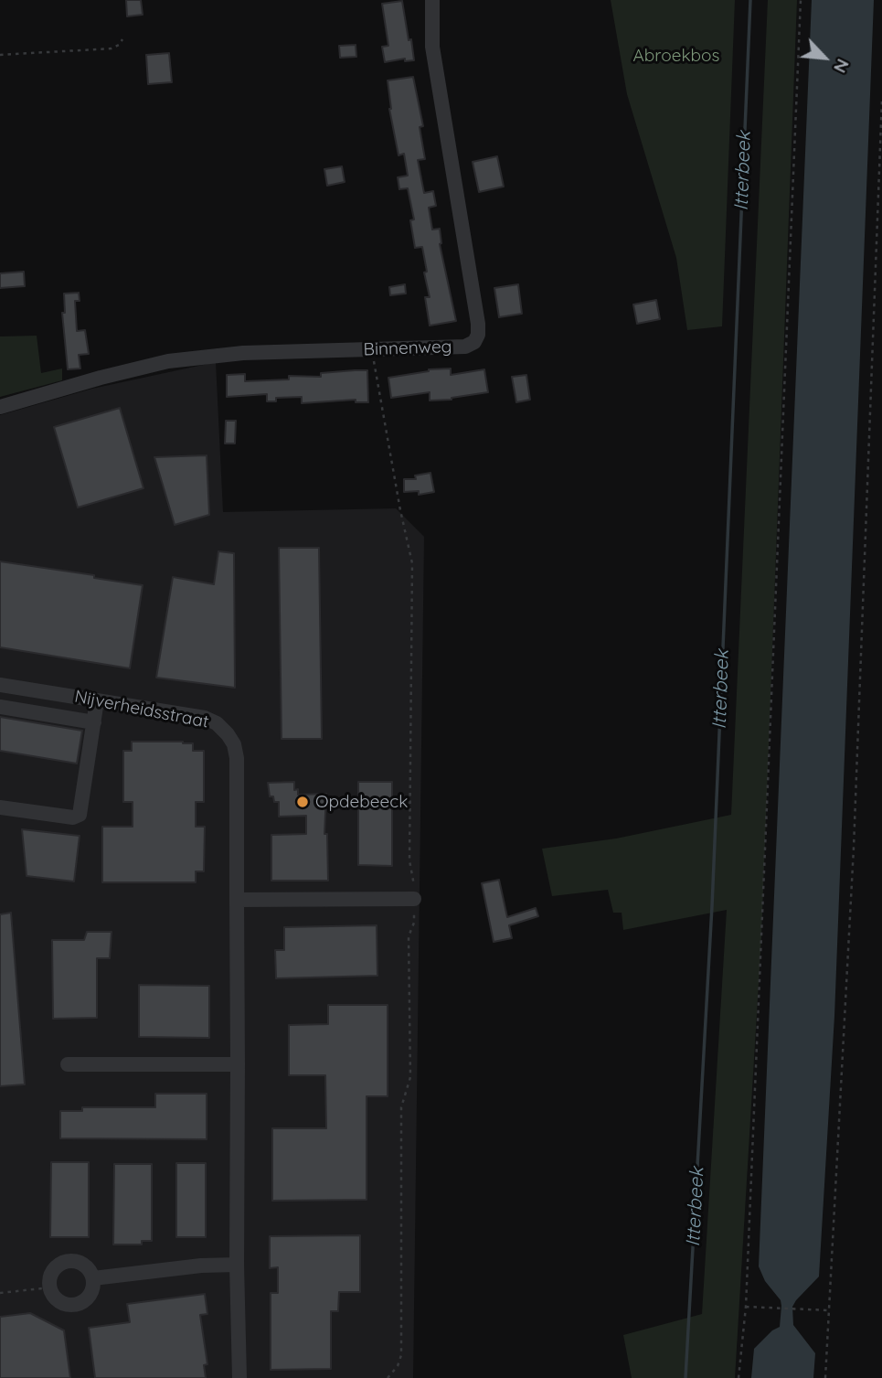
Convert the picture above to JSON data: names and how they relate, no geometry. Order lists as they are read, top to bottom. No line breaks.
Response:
{"streets":{"street":["Binnenweg","Nijverheidsstraat"]},"water":["Itterbeek"],"parks":["Abroekbos"],"places":["Opdebeeck"],"north":"bottom right"}
